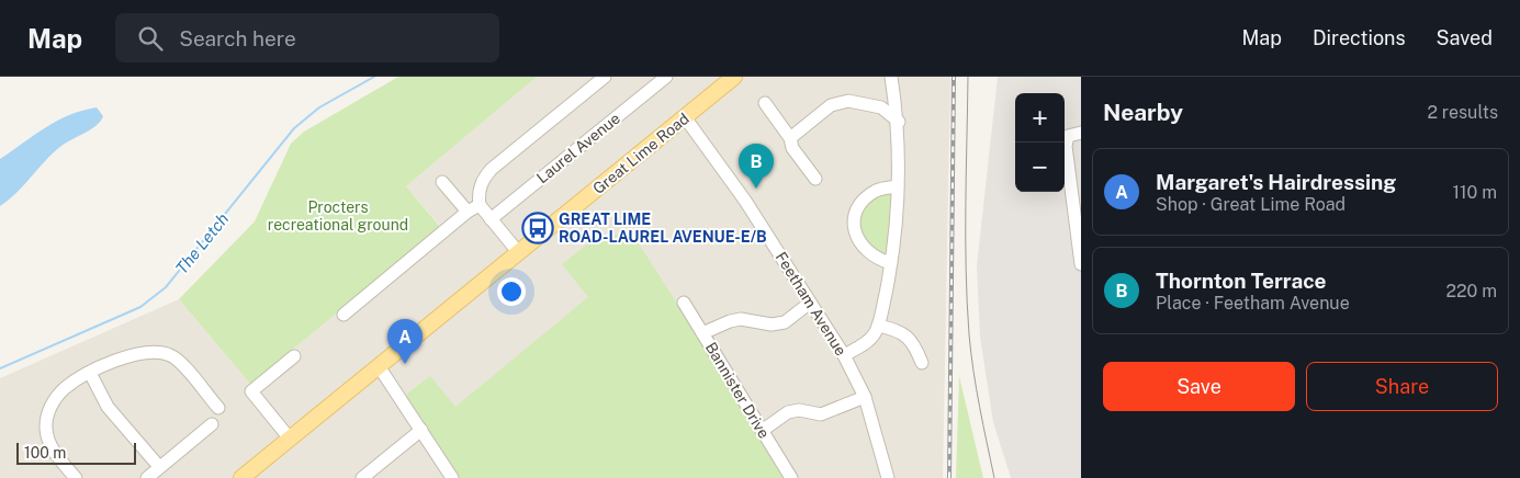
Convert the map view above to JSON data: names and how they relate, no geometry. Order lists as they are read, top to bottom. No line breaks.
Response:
{"streets":{"main road":["Great Lime Road"],"street":["Laurel Avenue","Feetham Avenue","Bannister Drive"]},"crossings":[["Great Lime Road","Feetham Avenue"]],"water":["The Letch"],"parks":["Procters recreational ground"],"places":{"bus stop":["GREAT LIME ROAD-LAUREL AVENUE-E/B"]},"scale_bar":"100 m","page":{"header":"Map","search":"Search here","nav":["Map","Directions","Saved"],"heading":["Nearby","2 results"],"map_buttons":["+","−"],"pins":["B","A"],"list":[{"mark":"A","name":"Margaret's Hairdressing","note":"Shop · Great Lime Road","value":"110 m"},{"mark":"B","name":"Thornton Terrace","note":"Place · Feetham Avenue","value":"220 m"}],"buttons":["Save","Share"],"scale":"100 m"}}
